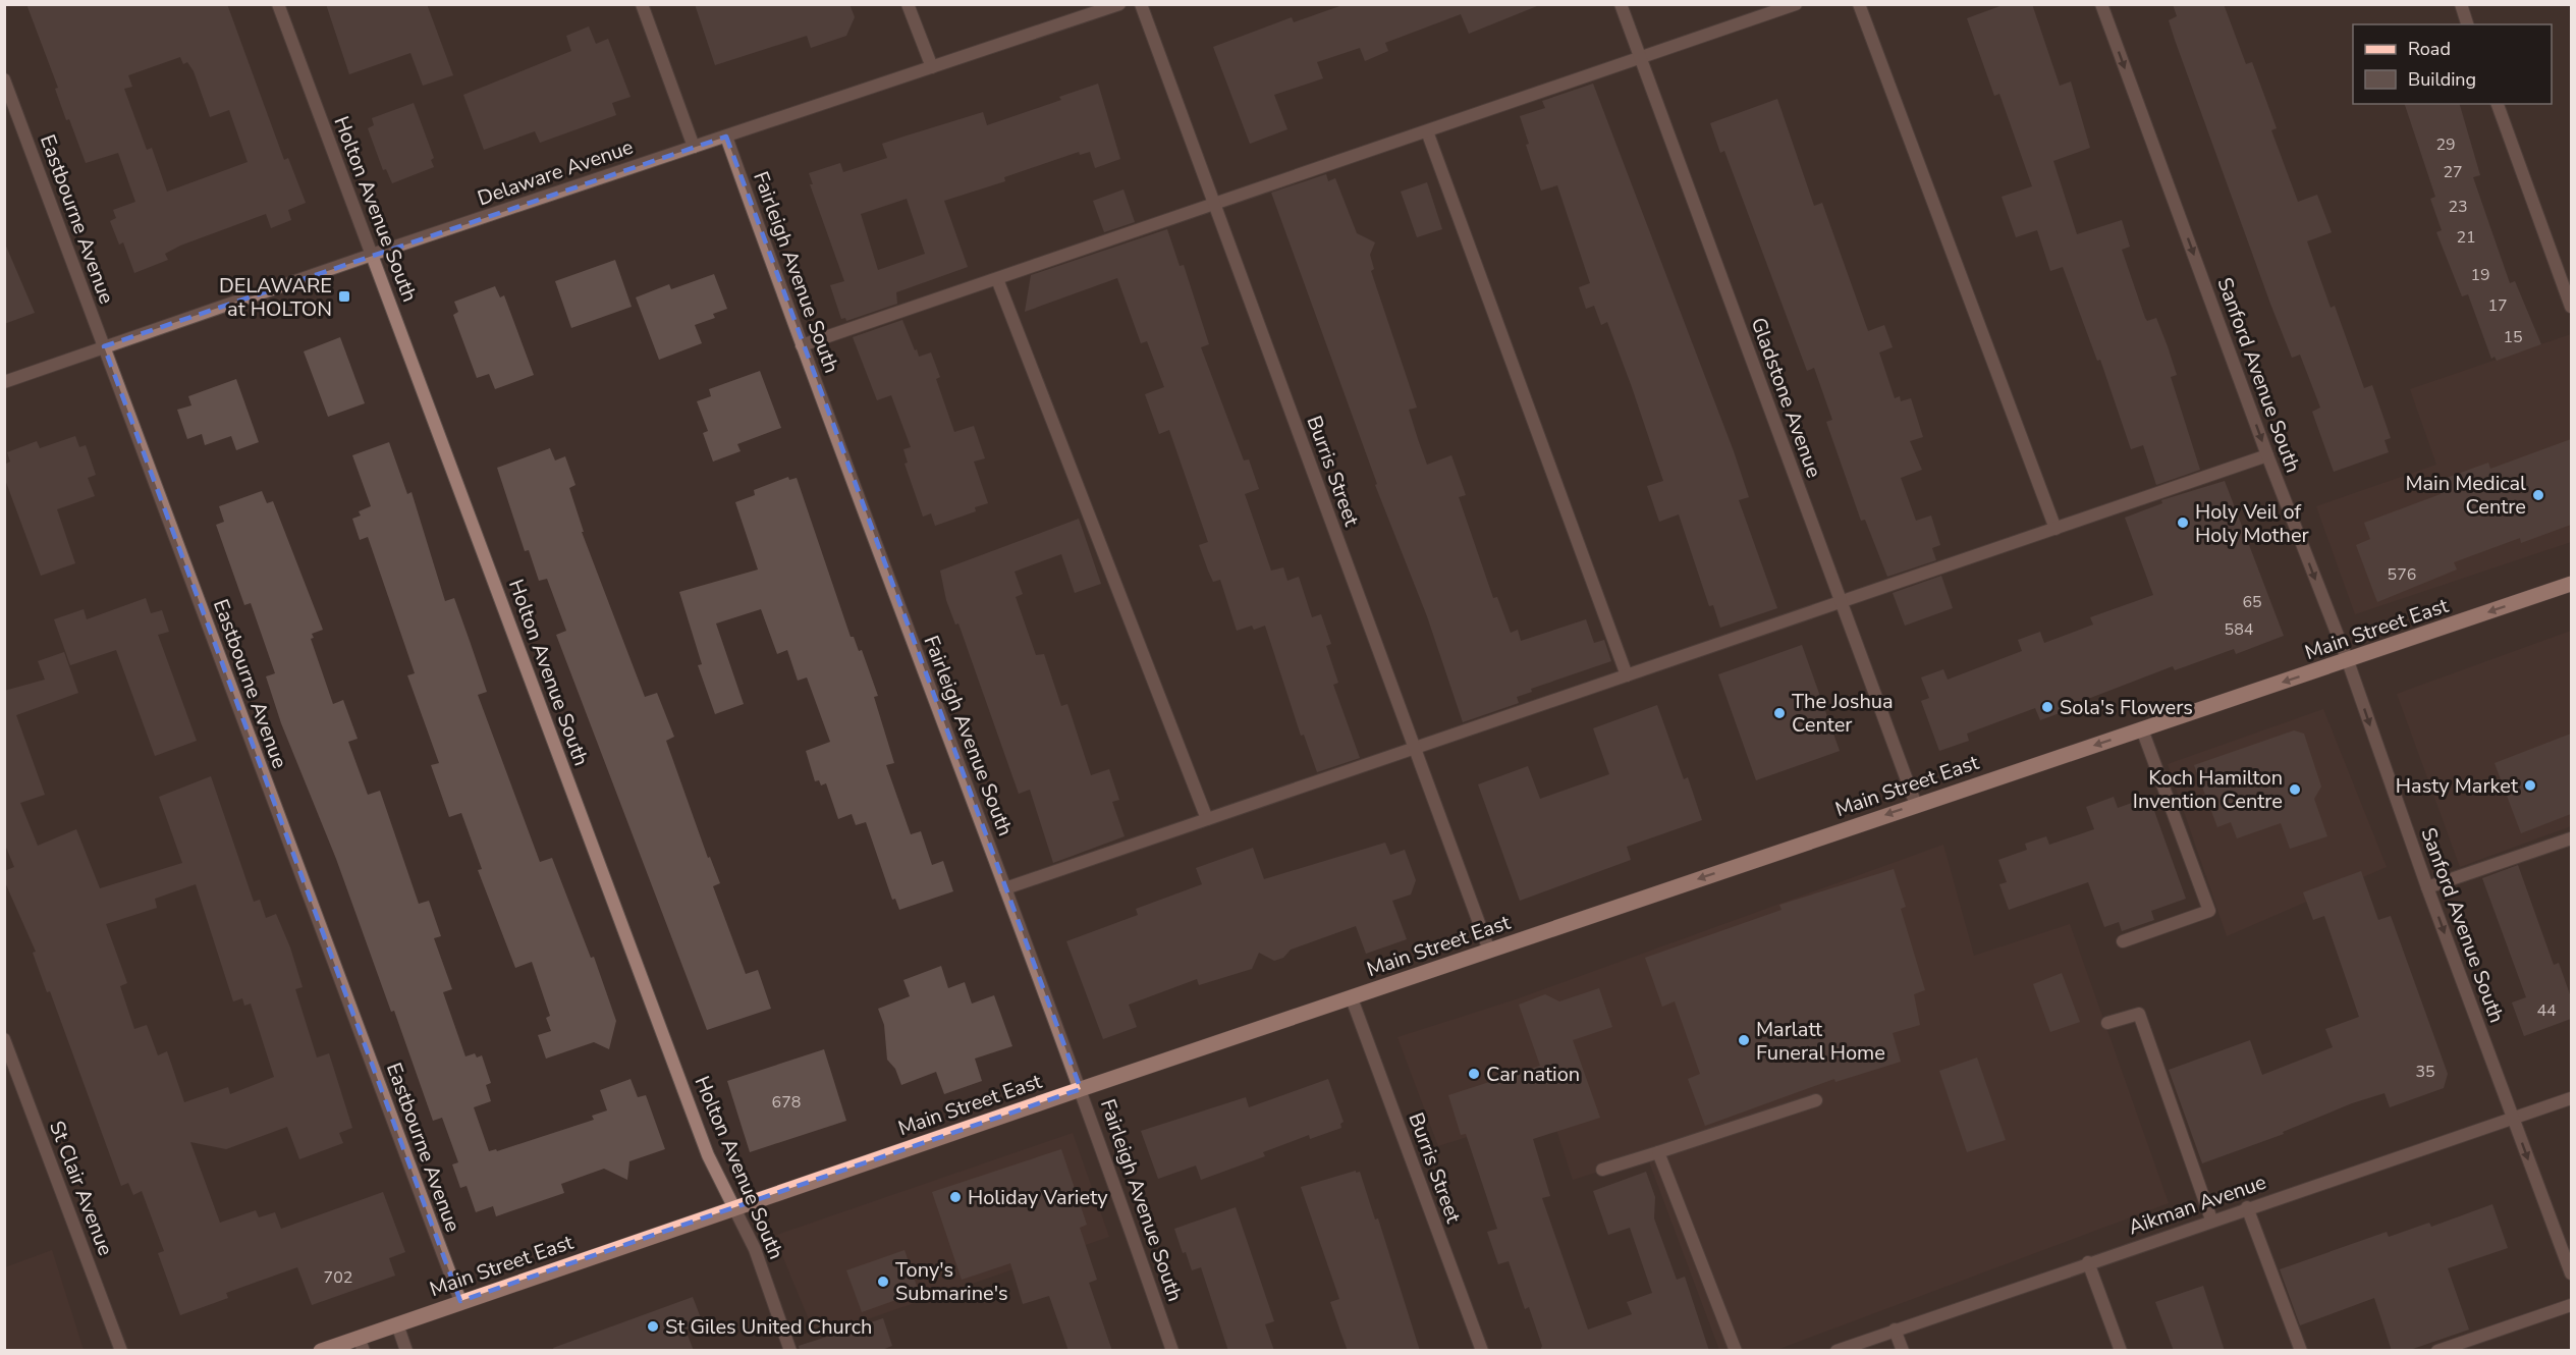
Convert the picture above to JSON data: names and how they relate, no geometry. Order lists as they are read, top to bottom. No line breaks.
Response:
{"streets":{"main road":["Main Street East"],"street":["Delaware Avenue","Holton Avenue South","Eastbourne Avenue","Fairleigh Avenue South","Sanford Avenue South","Gladstone Avenue","Burris Street","St Clair Avenue","Aikman Avenue"]},"crossings":[["Delaware Avenue","Holton Avenue South"],["Delaware Avenue","Eastbourne Avenue"],["Delaware Avenue","Fairleigh Avenue South"],["Holton Avenue South","Main Street East"],["Eastbourne Avenue","Main Street East"],["Fairleigh Avenue South","Main Street East"],["Sanford Avenue South","Main Street East"],["Sanford Avenue South","Aikman Avenue"],["Gladstone Avenue","Main Street East"],["Burris Street","Main Street East"]],"one_way":["Sanford Avenue South","Main Street East"],"places":{"transit":["DELAWARE at HOLTON"],"other":["Main Medical Centre","Holy Veil of Holy Mother","Sola's Flowers","The Joshua Center","Hasty Market","Koch Hamilton Invention Centre","Marlatt Funeral Home","Car nation","Holiday Variety","Tony's Submarine's","St Giles United Church"]},"house_numbers":["29","27","23","21","19","17","15","576","65","584","44","35","678","702"],"legend":["Road","Building"]}
